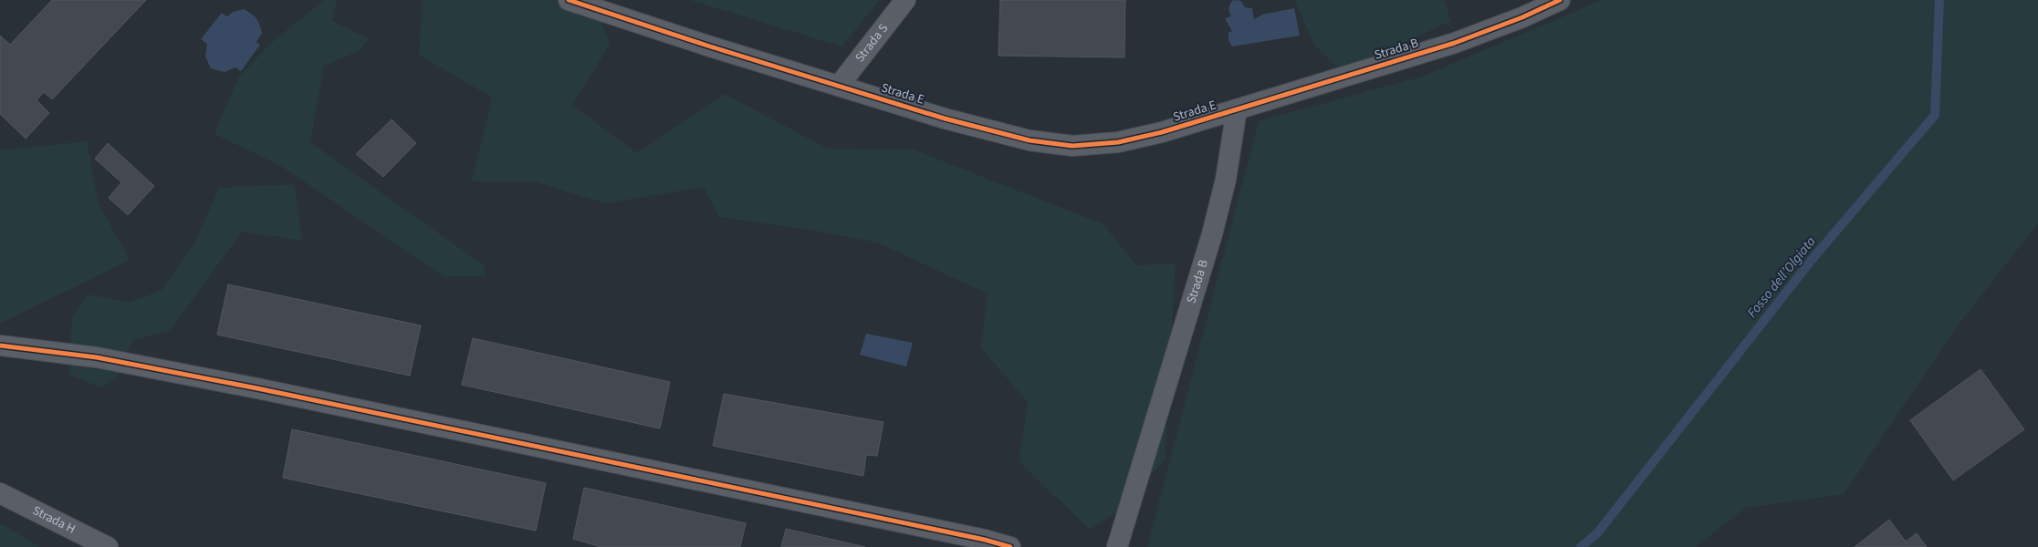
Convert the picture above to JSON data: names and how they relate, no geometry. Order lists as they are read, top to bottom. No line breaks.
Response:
{"streets":{"street":["Strada S","Strada B","Strada E","Strada H"]},"crossings":[["Strada S","Strada E"],["Strada B","Strada E"]],"water":["Fosso dell’Olgiata"]}
